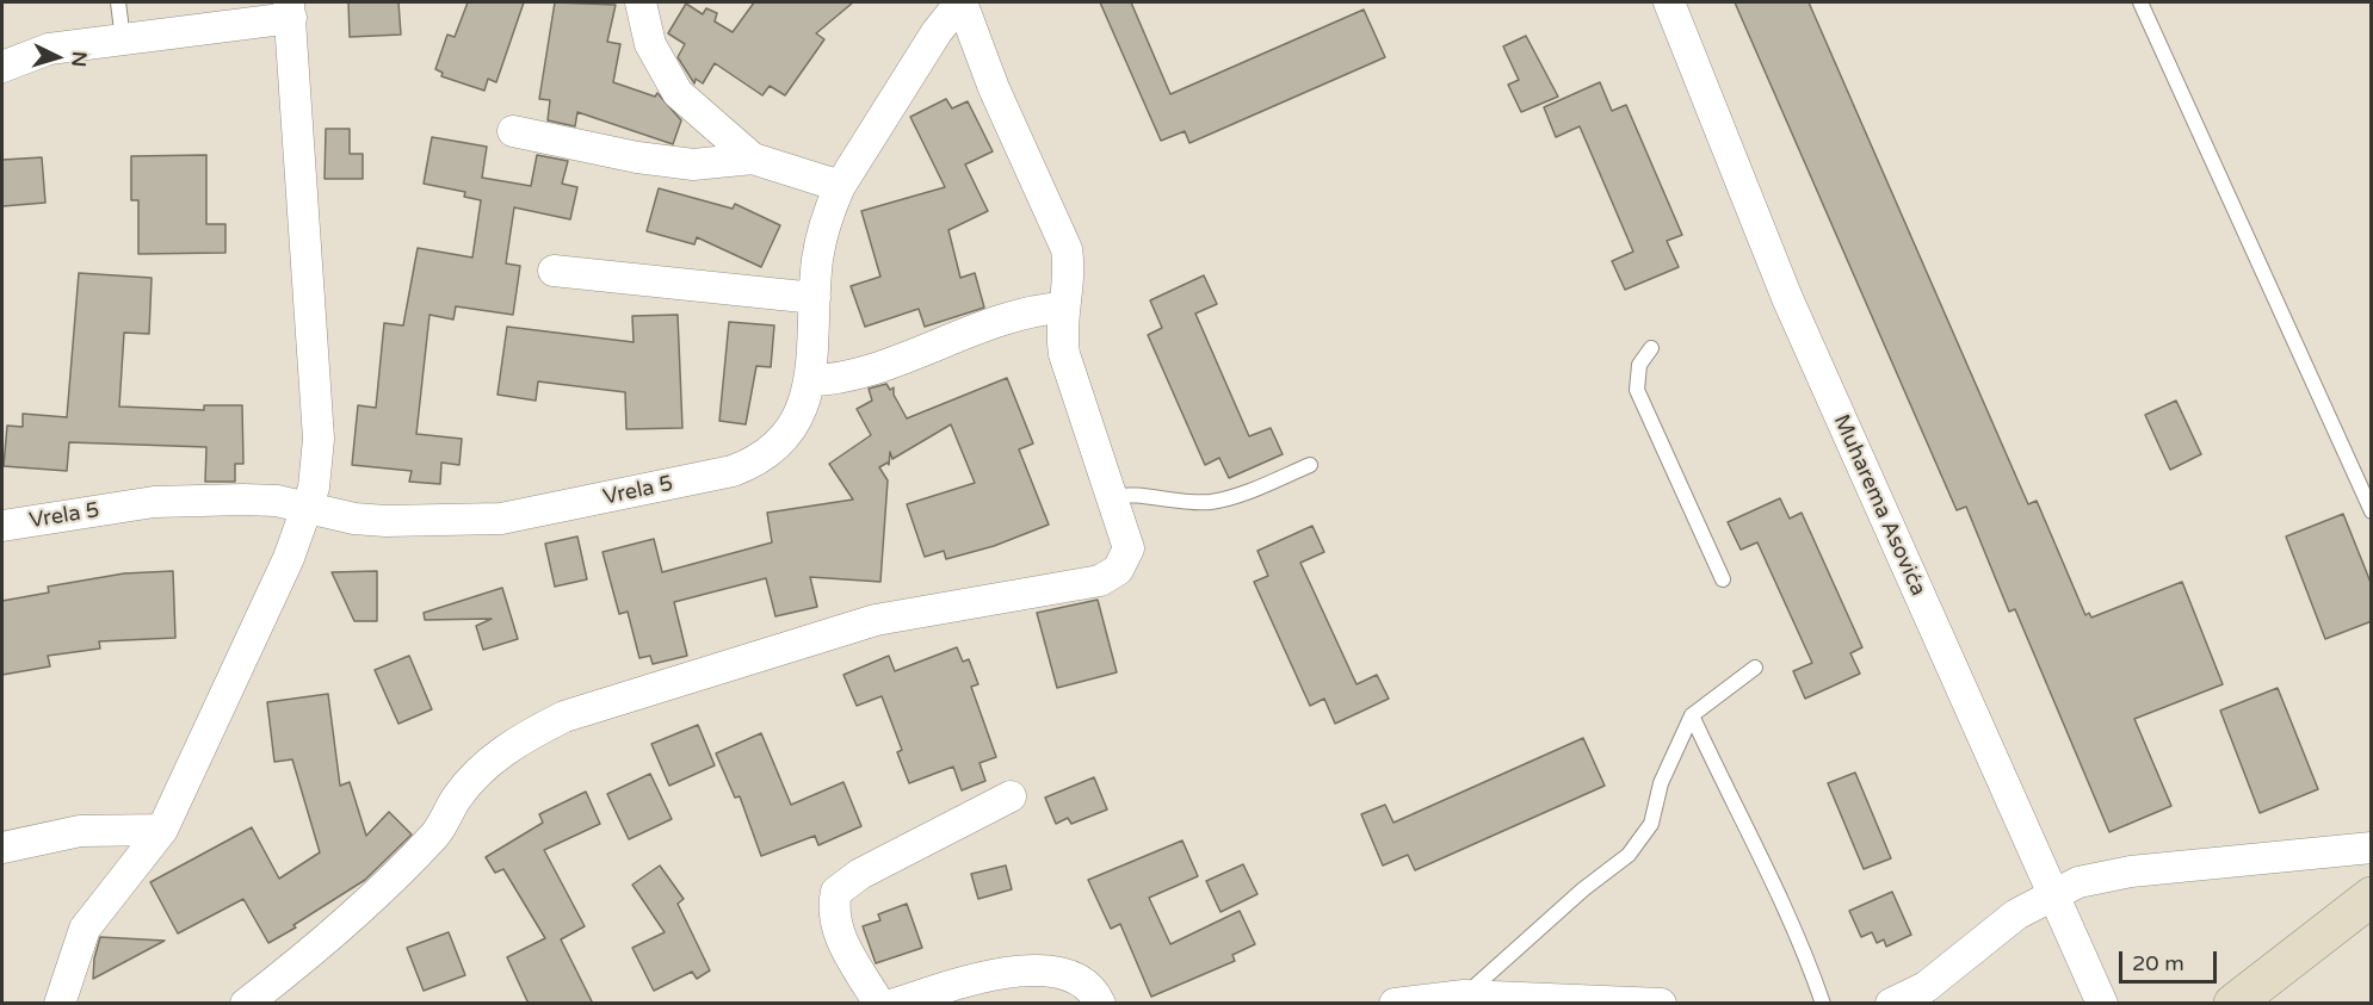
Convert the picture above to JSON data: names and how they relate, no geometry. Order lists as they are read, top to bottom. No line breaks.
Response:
{"streets":{"street":["Vrela 5","Muharema Asovića"]},"scale_bar":"20 m","north":"right"}
